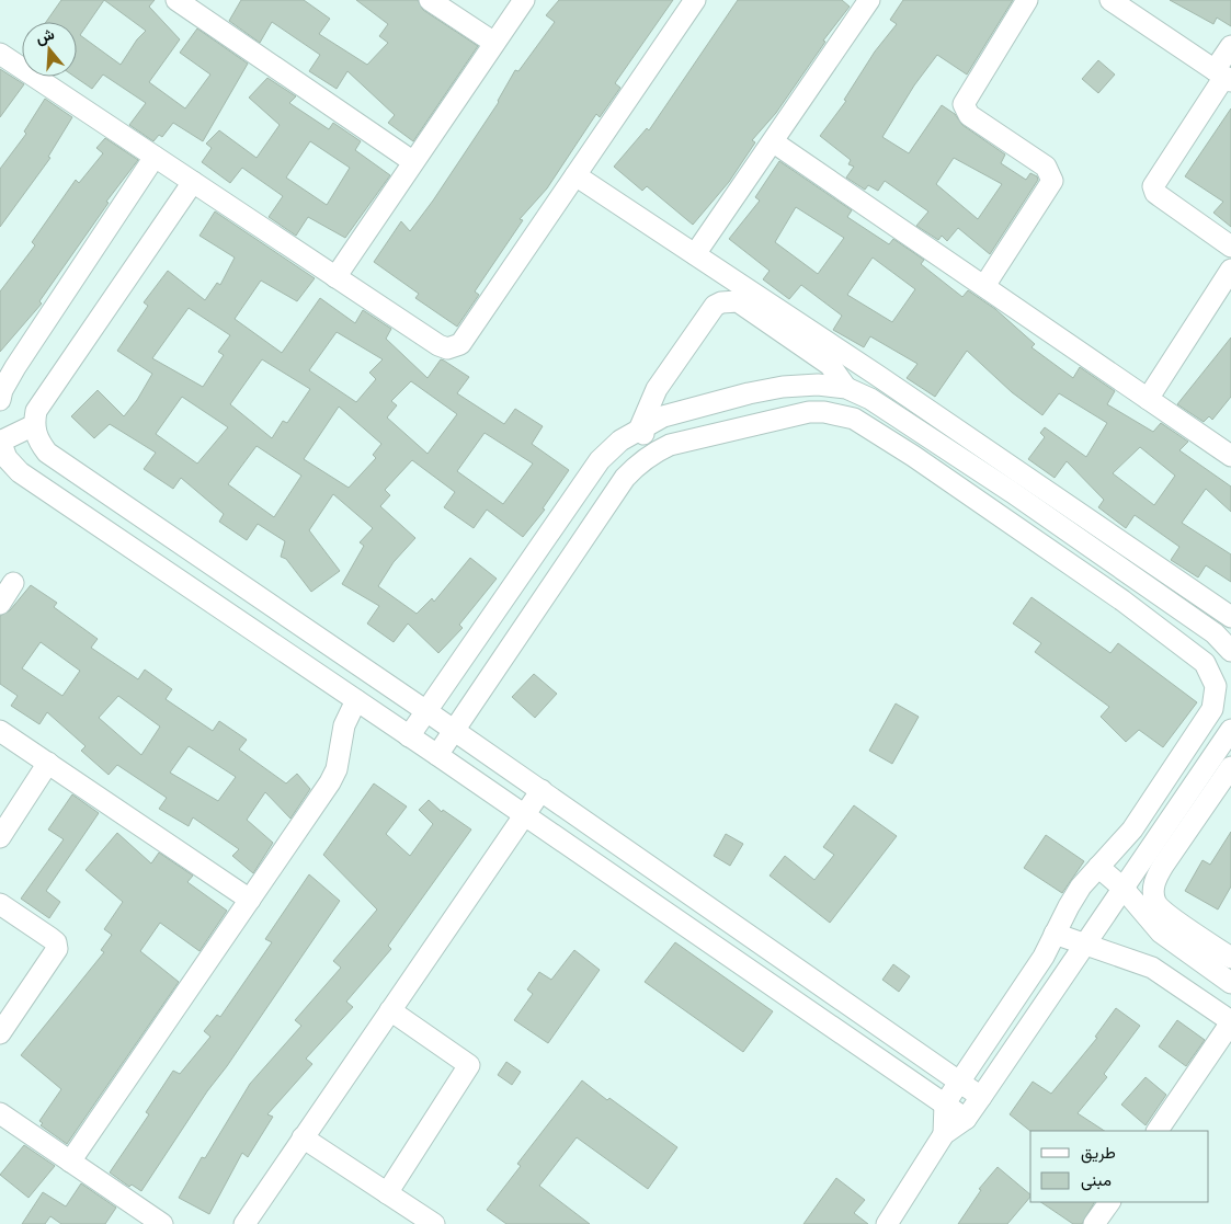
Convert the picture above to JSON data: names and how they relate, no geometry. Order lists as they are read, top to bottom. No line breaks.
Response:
{"legend":["طريق","مبنى"],"north":"top"}
